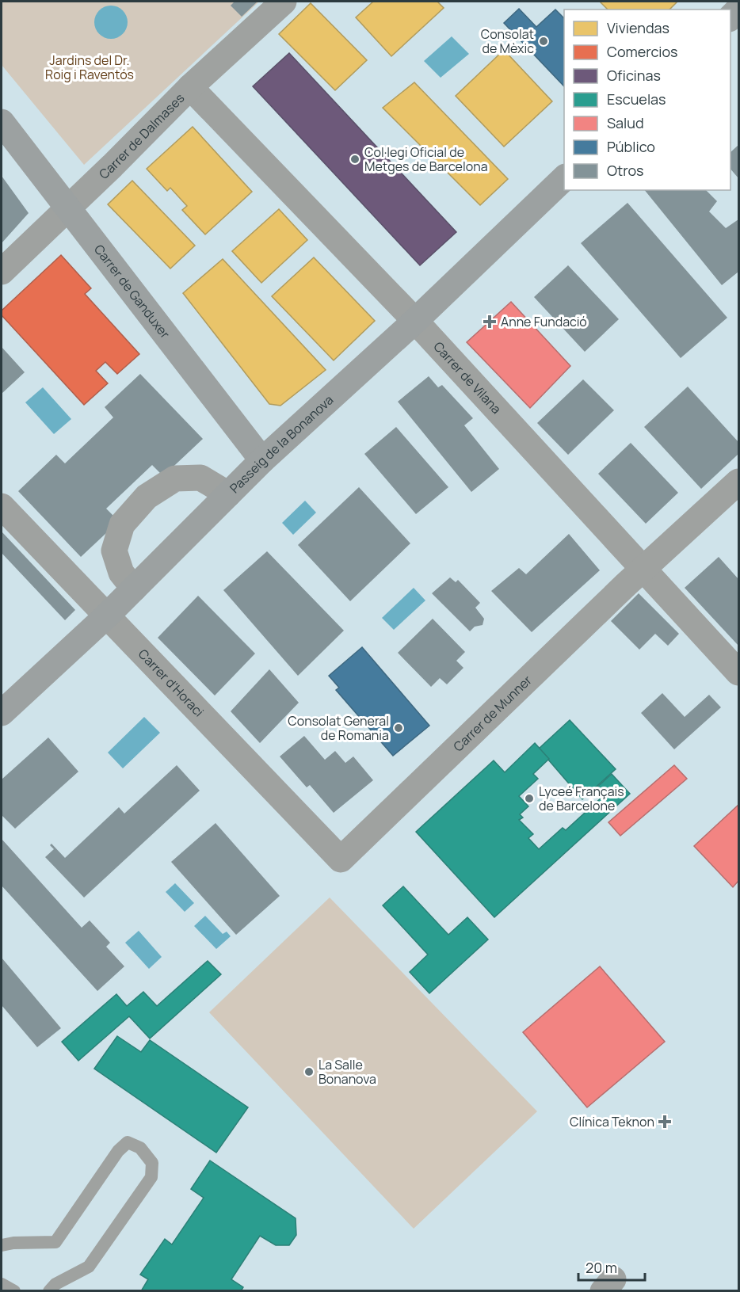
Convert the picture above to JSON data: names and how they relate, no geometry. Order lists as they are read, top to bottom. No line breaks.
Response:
{"streets":{"street":["Carrer de Dalmases","Carrer de Ganduxer","Carrer de Vilana","Passeig de la Bonanova","Carrer d'Horaci","Carrer de Munner"]},"crossings":[["Carrer de Dalmases","Carrer de Ganduxer"],["Carrer de Dalmases","Carrer de Vilana"],["Carrer de Ganduxer","Passeig de la Bonanova"],["Carrer de Vilana","Passeig de la Bonanova"],["Carrer de Vilana","Carrer de Munner"],["Passeig de la Bonanova","Carrer d'Horaci"],["Carrer d'Horaci","Carrer de Munner"]],"parks":["Jardins del Dr. Roig i Raventós"],"places":{"other":["Consolat de Mèxic","Col·legi Oficial de Metges de Barcelona","Consolat General de Romania","Lyceé Français de Barcelone","La Salle Bonanova"],"health":["Anne Fundació","Clínica Teknon"]},"legend":["Viviendas","Comercios","Oficinas","Escuelas","Salud","Público","Otros"],"scale_bar":"20 m"}
